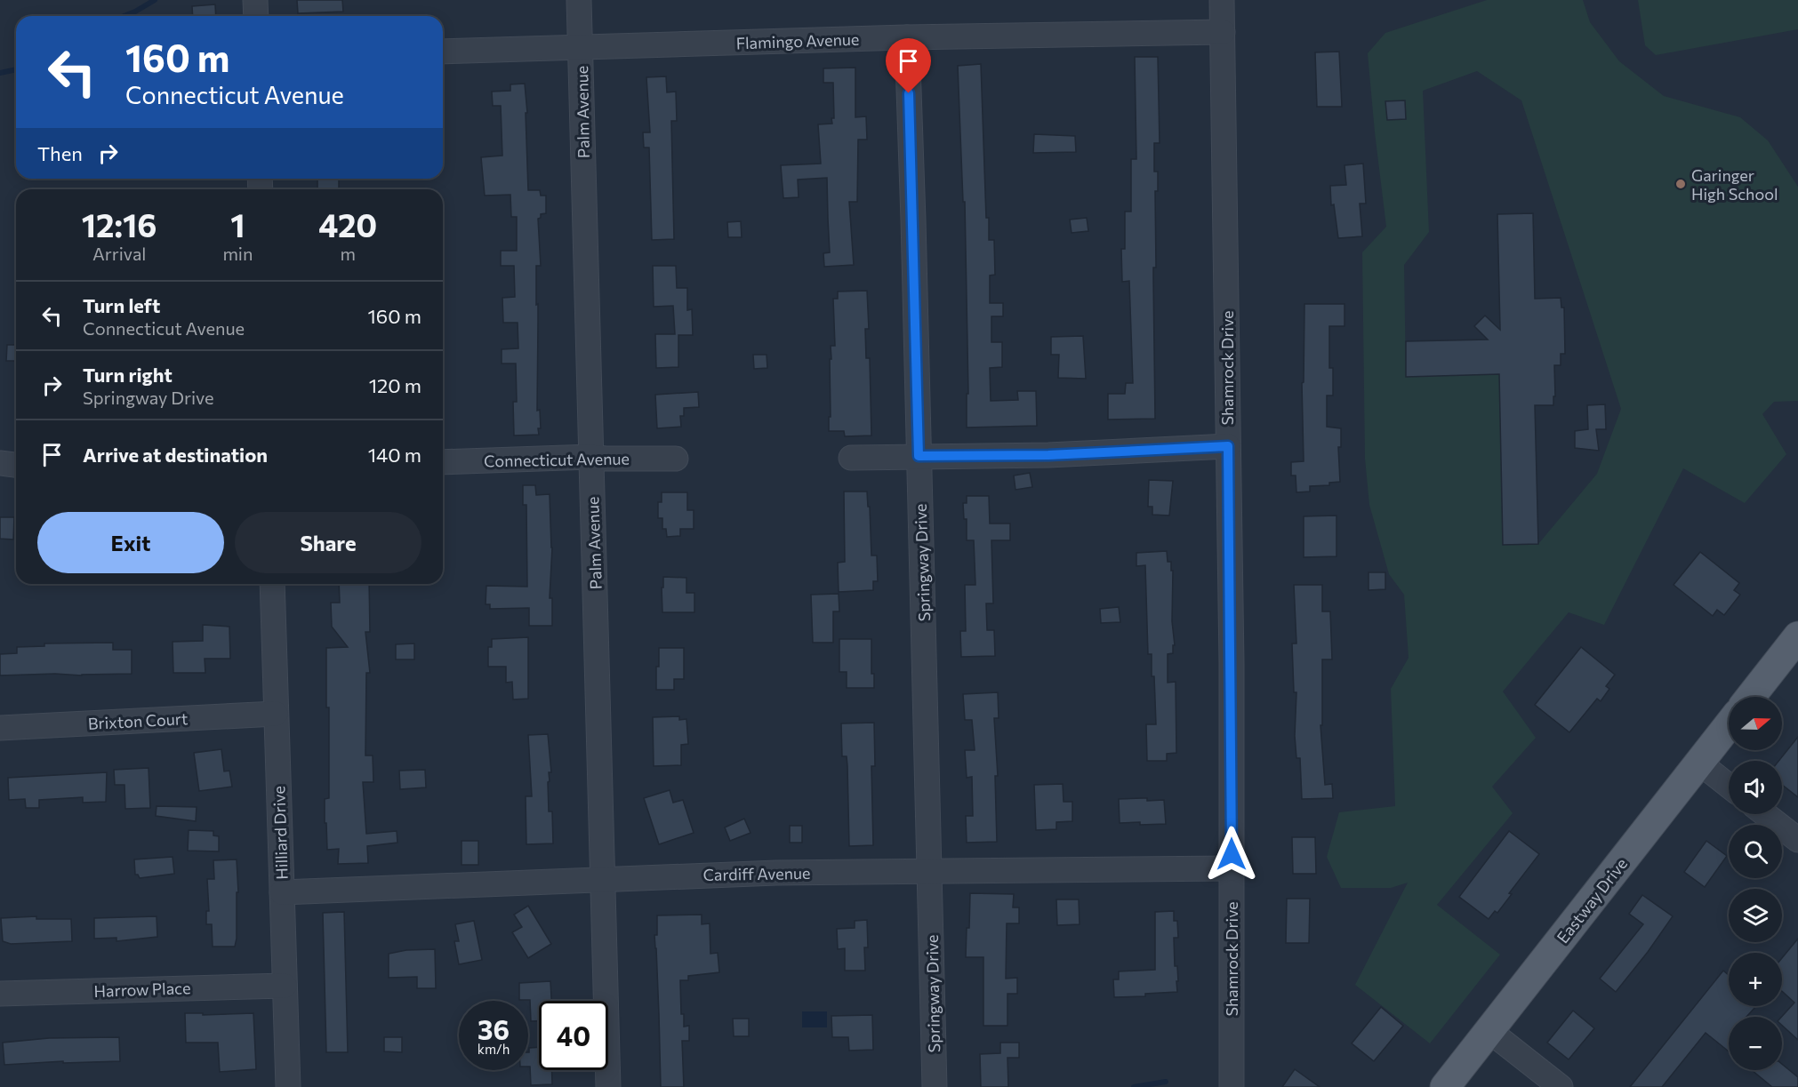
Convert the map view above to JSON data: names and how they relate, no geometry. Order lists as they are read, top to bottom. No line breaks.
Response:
{"streets":{"main road":["Eastway Drive"],"street":["Flamingo Avenue","Palm Avenue","Shamrock Drive","Connecticut Avenue","Springway Drive","Brixton Court","Hilliard Drive","Cardiff Avenue","Harrow Place"]},"crossings":[["Flamingo Avenue","Palm Avenue"],["Flamingo Avenue","Shamrock Drive"],["Flamingo Avenue","Springway Drive"],["Palm Avenue","Connecticut Avenue"],["Palm Avenue","Cardiff Avenue"],["Shamrock Drive","Cardiff Avenue"],["Springway Drive","Cardiff Avenue"],["Brixton Court","Hilliard Drive"],["Hilliard Drive","Cardiff Avenue"],["Hilliard Drive","Harrow Place"]],"places":["Garinger High School"],"north":"right","page":{"turn":["160 m","Connecticut Avenue"],"then":"Then","eta":["12:16","Arrival","1","min","420","m"],"list":[{"name":"Turn left","note":"Connecticut Avenue","value":"160 m"},{"name":"Turn right","note":"Springway Drive","value":"120 m"},{"name":"Arrive at destination","value":"140 m"}],"buttons":["Exit","Share"],"map_buttons":["+","−"],"speed":"36 km/h","limit":"40"}}
